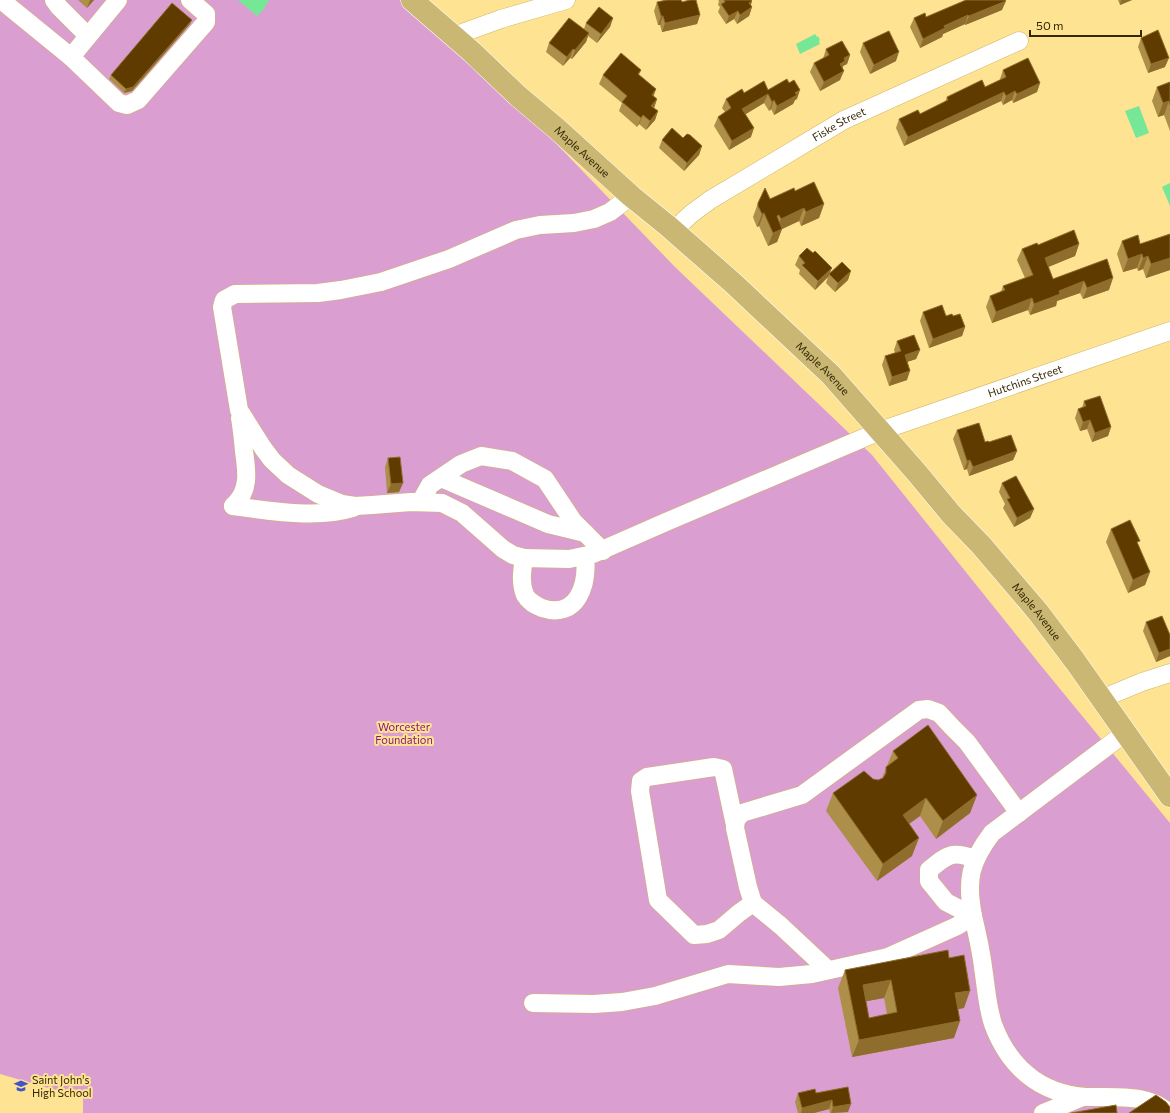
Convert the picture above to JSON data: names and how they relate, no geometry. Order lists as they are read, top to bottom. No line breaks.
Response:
{"streets":{"main road":["Maple Avenue"],"street":["Fiske Street","Hutchins Street"]},"crossings":[["Fiske Street","Maple Avenue"],["Maple Avenue","Hutchins Street"]],"parks":["Worcester Foundation"],"places":{"school or university":["Saint John's High School"]},"scale_bar":"50 m"}
